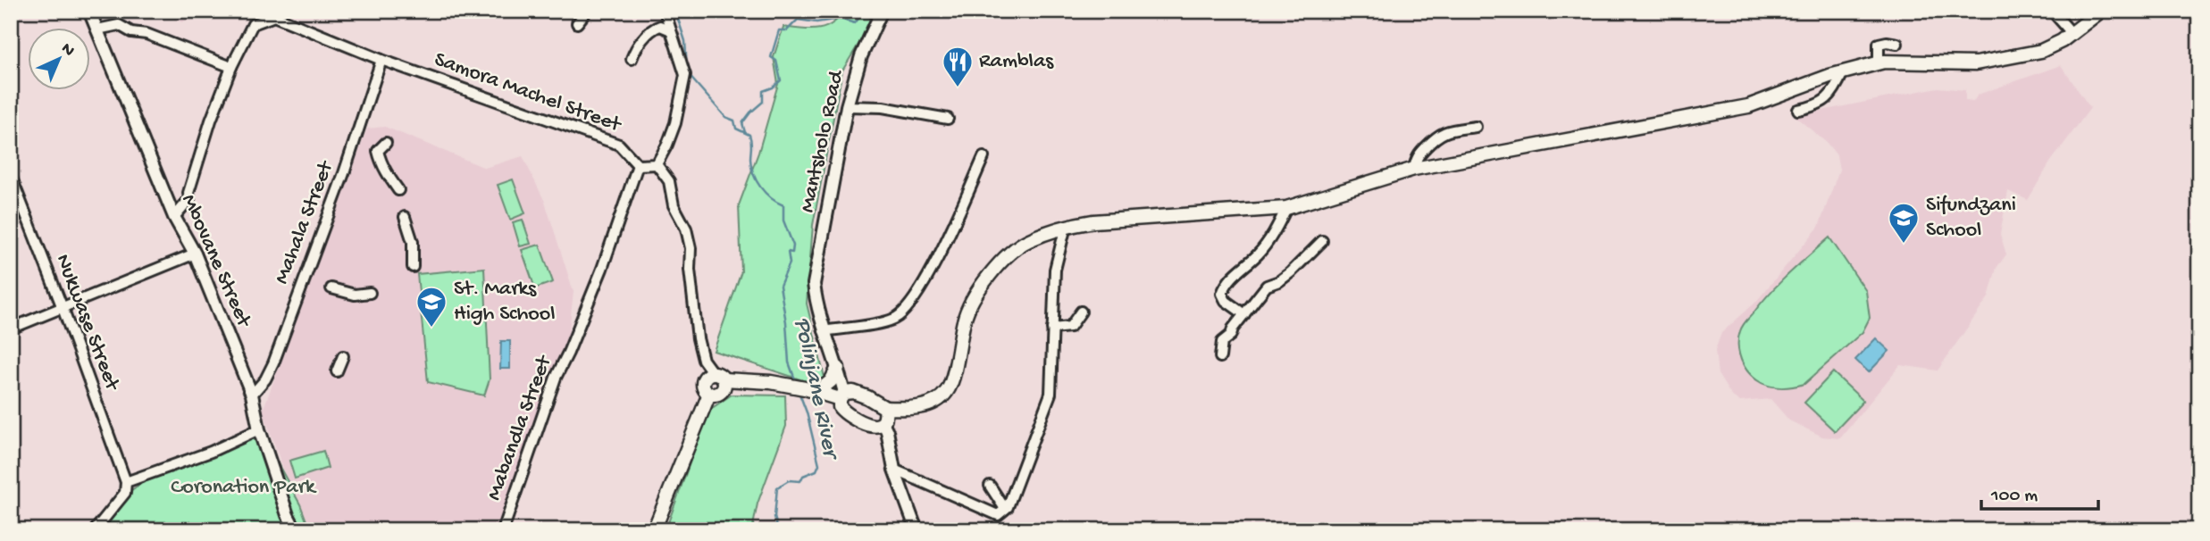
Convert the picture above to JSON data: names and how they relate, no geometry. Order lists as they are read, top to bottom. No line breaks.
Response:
{"streets":{"street":["Samora Machel Street","Mantsholo Road","Mahala Street","Mbovane Street","Nukwase Street","Mabandla Street"]},"crossings":[["Samora Machel Street","Mahala Street"],["Samora Machel Street","Mbovane Street"],["Samora Machel Street","Mabandla Street"],["Mahala Street","Mbovane Street"]],"water":["Polinjane River"],"parks":["Coronation Park"],"places":{"restaurant":["Ramblas"],"school or university":["Sifundzani School","St. Marks High School"]},"scale_bar":"100 m","north":"top right"}
